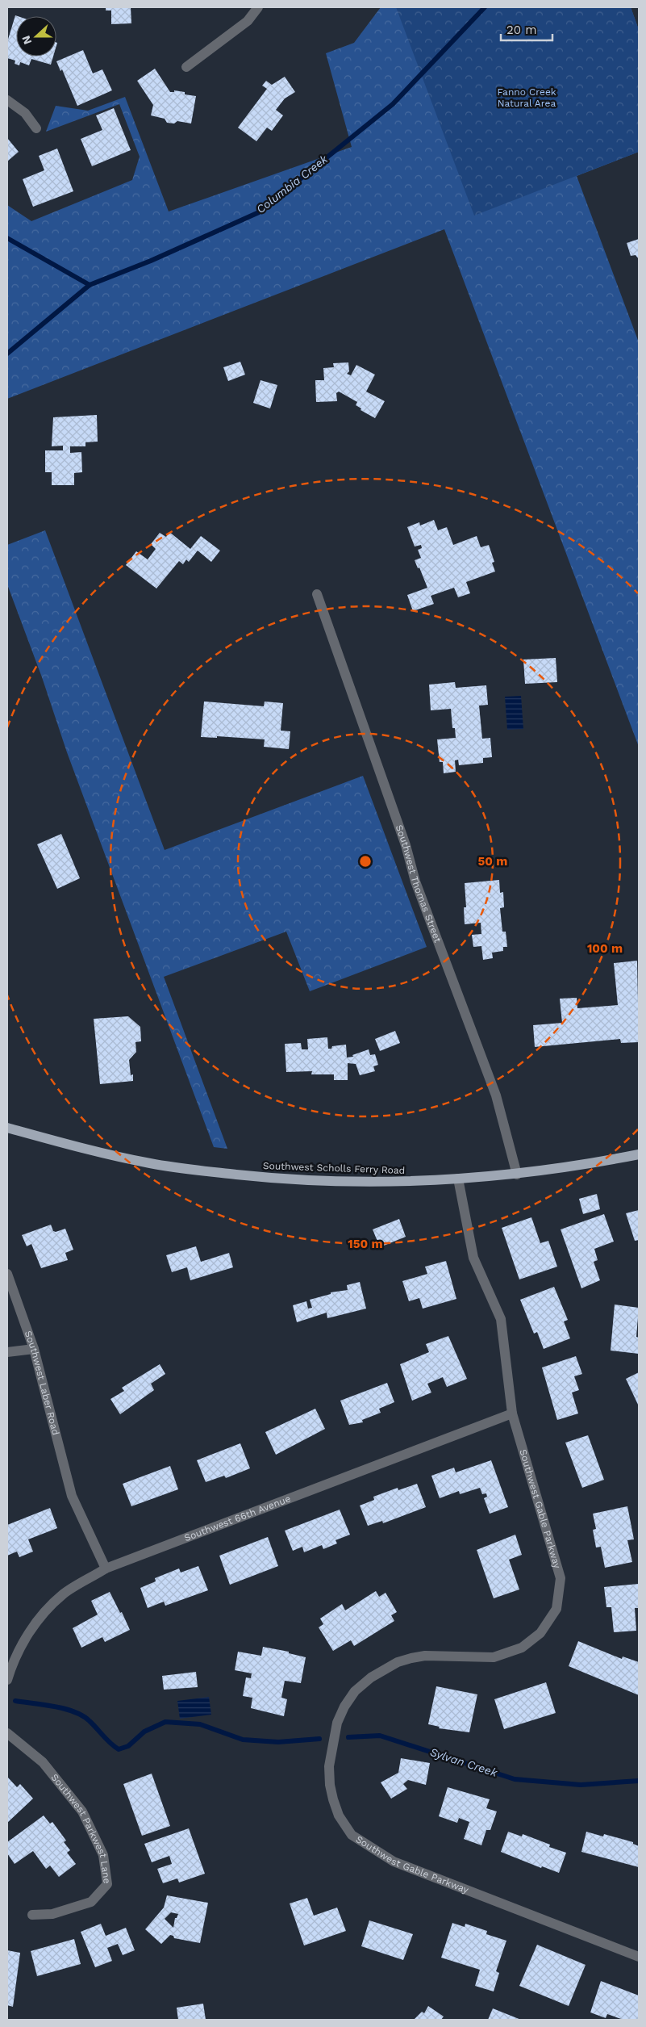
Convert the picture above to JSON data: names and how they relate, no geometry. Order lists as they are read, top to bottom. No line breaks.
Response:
{"streets":{"main road":["Southwest Scholls Ferry Road"],"street":["Southwest Thomas Street","Southwest Laber Road","Southwest Gable Parkway","Southwest 66th Avenue","Southwest Parkwest Lane"]},"crossings":[["Southwest Thomas Street","Southwest Scholls Ferry Road"],["Southwest Scholls Ferry Road","Southwest Gable Parkway"],["Southwest Laber Road","Southwest 66th Avenue"],["Southwest Gable Parkway","Southwest 66th Avenue"]],"water":["Columbia Creek","Sylvan Creek"],"parks":["Fanno Creek Natural Area"],"scale_bar":"20 m","north":"left","rings":["50 m","100 m","150 m"]}
